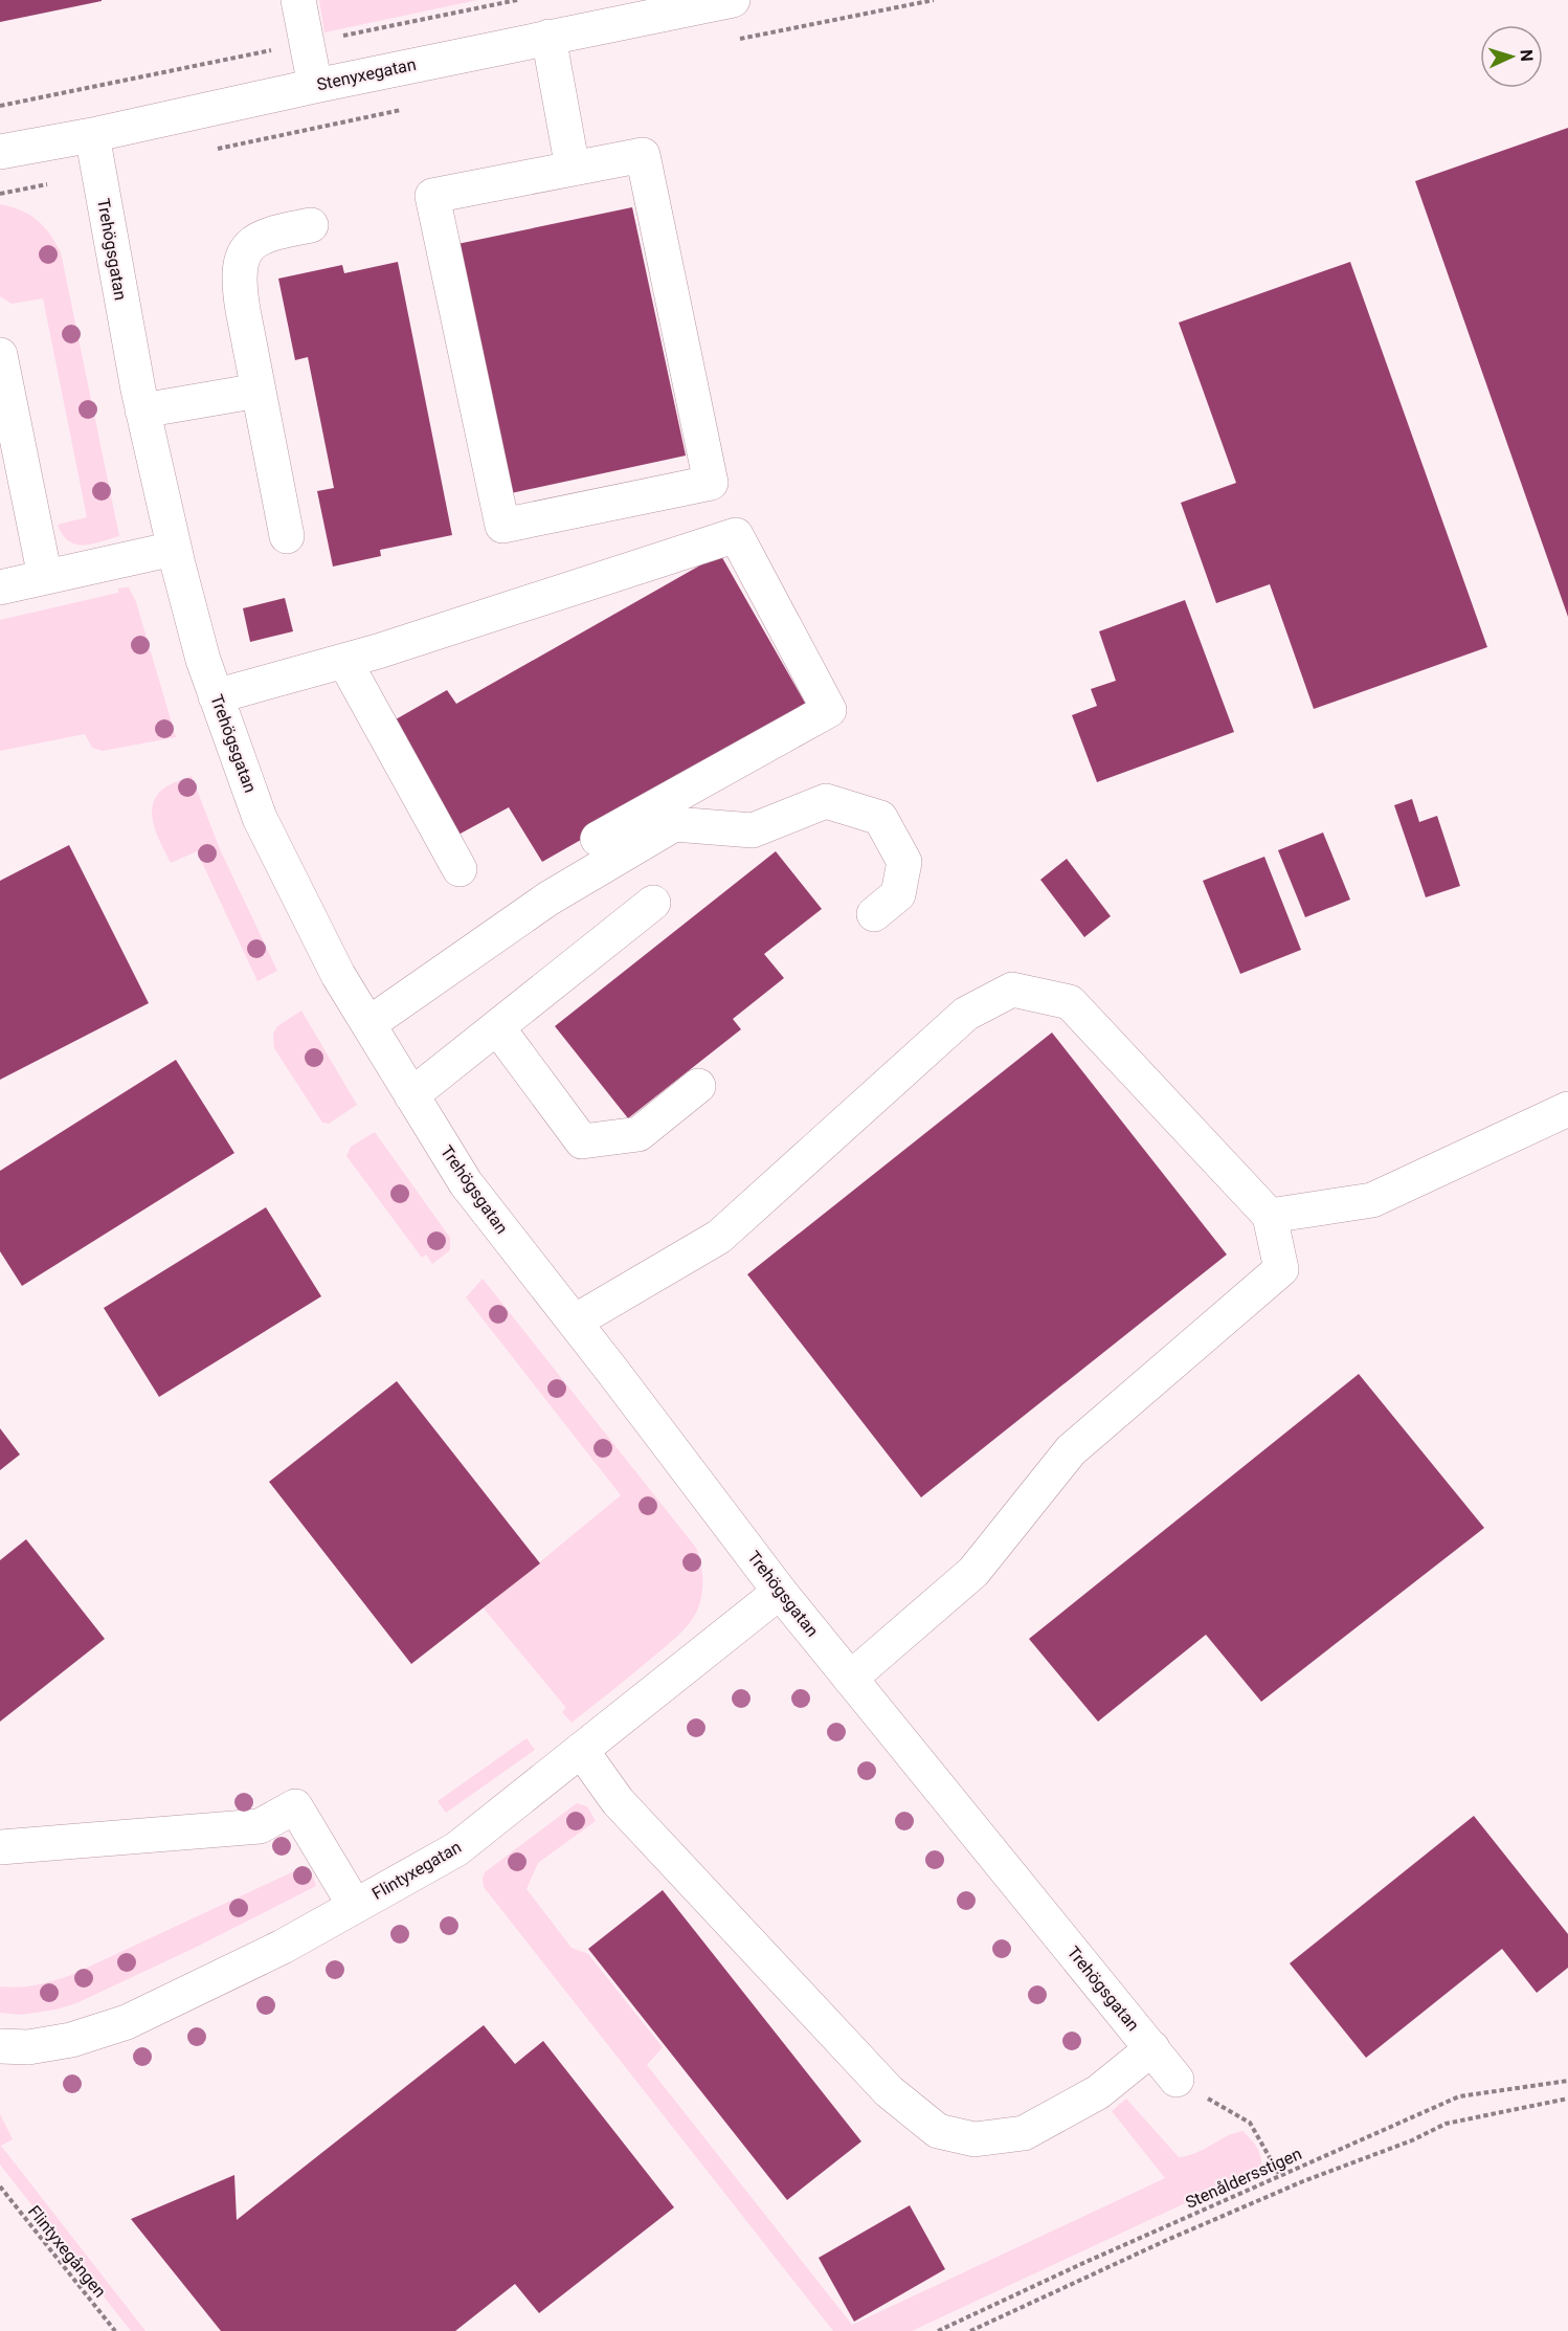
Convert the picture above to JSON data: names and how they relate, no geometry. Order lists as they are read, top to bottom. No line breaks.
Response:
{"streets":{"street":["Stenyxegatan","Trehögsgatan","Flintyxegatan"],"path":["Stenåldersstigen","Flintyxegången"]},"crossings":[["Stenyxegatan","Trehögsgatan"],["Trehögsgatan","Flintyxegatan"]],"north":"right"}
